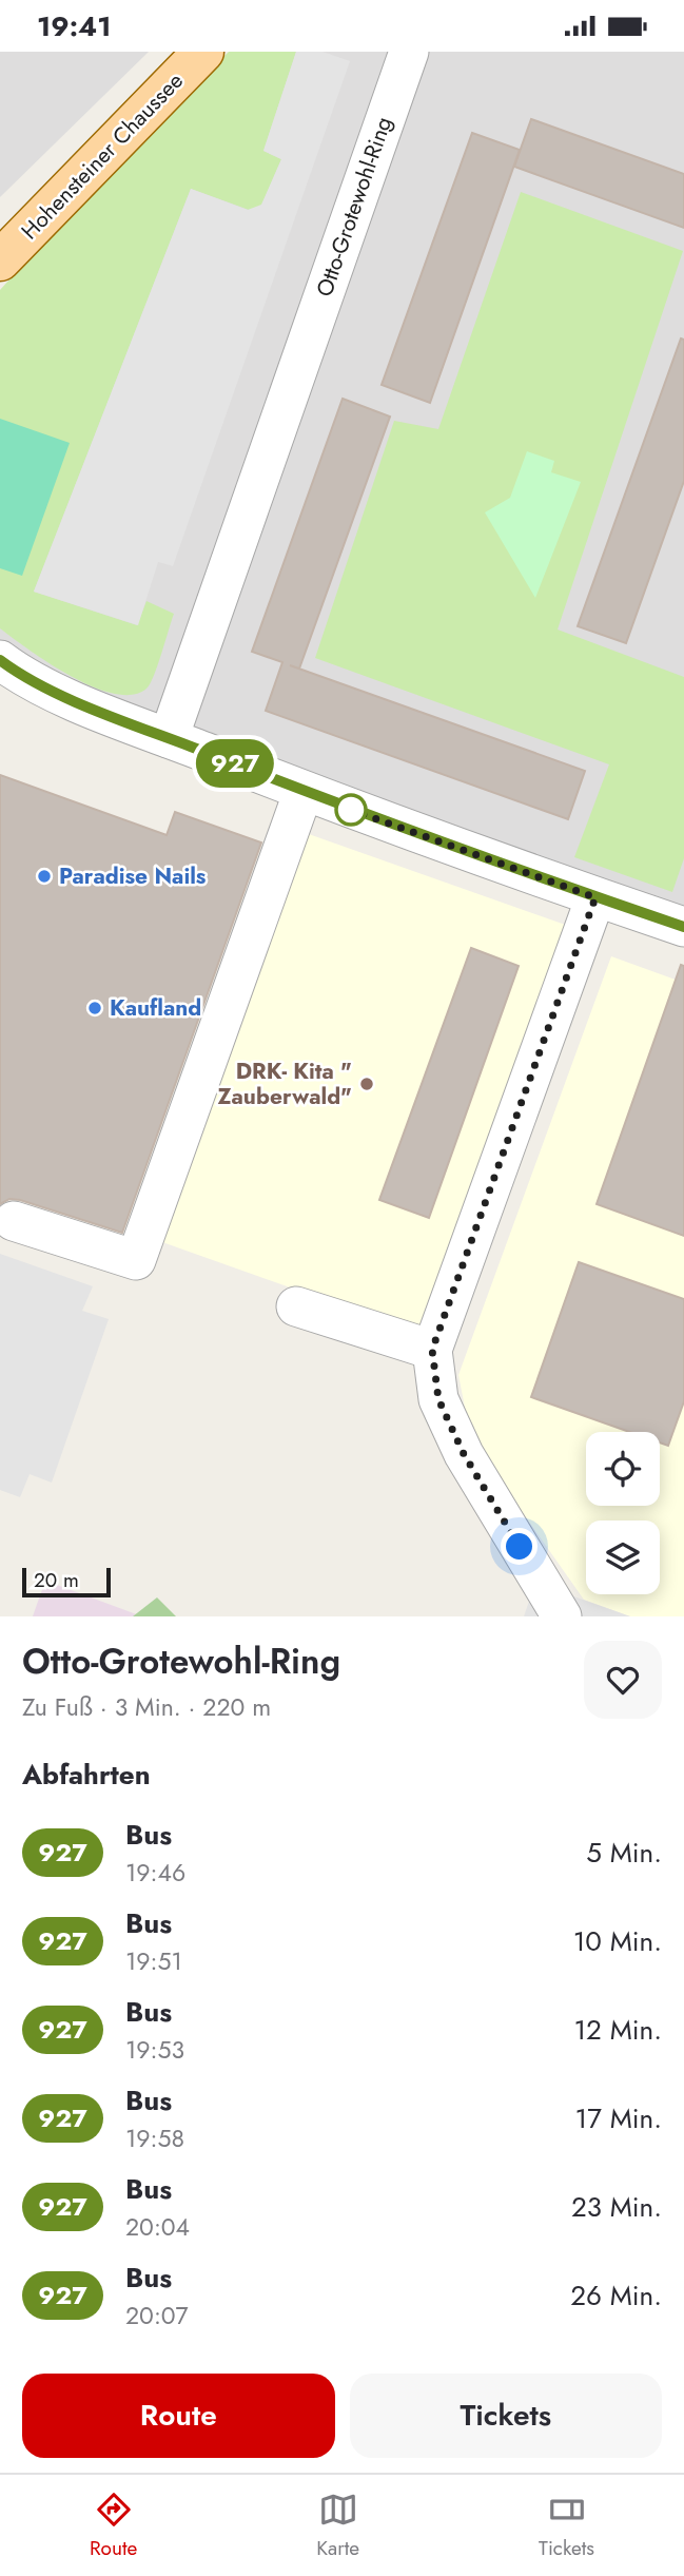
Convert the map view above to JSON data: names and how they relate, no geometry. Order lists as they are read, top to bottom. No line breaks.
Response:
{"streets":{"main road":["Hohensteiner Chaussee"],"street":["Otto-Grotewohl-Ring"]},"places":["Paradise Nails","Kaufland","DRK- Kita \" Zauberwald\""],"lines":["bus line 927"],"scale_bar":"20 m","page":{"status":"19:41","on_map":"927","scale":"20 m","heading":[["Otto-Grotewohl-Ring","Zu Fuß · 3 Min. · 220 m"],"Abfahrten"],"list":[{"mark":"927","name":"Bus","note":"19:46","value":"5 Min."},{"mark":"927","name":"Bus","note":"19:51","value":"10 Min."},{"mark":"927","name":"Bus","note":"19:53","value":"12 Min."},{"mark":"927","name":"Bus","note":"19:58","value":"17 Min."},{"mark":"927","name":"Bus","note":"20:04","value":"23 Min."},{"mark":"927","name":"Bus","note":"20:07","value":"26 Min."}],"buttons":["Route","Tickets"],"tabs":["Route","Karte","Tickets"]}}
